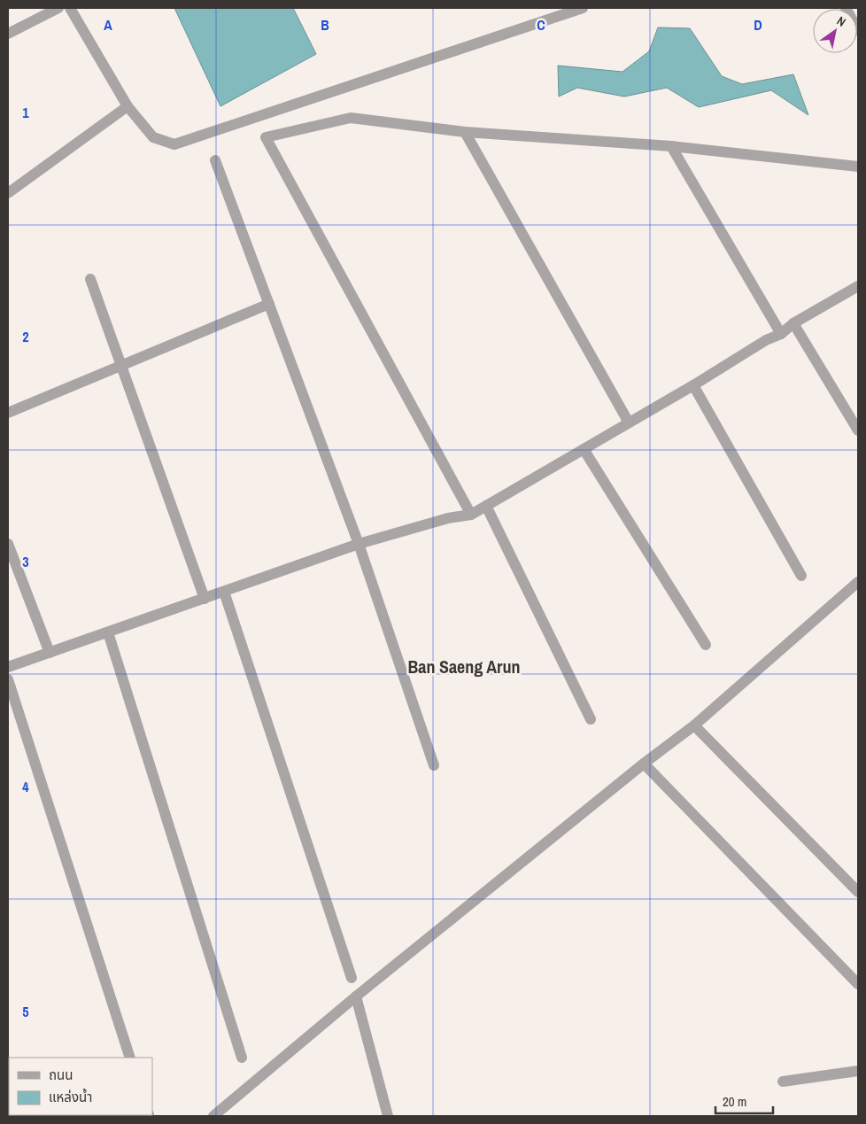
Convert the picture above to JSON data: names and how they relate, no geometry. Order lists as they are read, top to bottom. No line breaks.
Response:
{"districts":["Ban Saeng Arun"],"legend":["ถนน","แหล่งน้ำ"],"scale_bar":"20 m","north":"top right","grid":{"columns":["A","B","C","D"],"rows":["1","2","3","4","5"]}}
